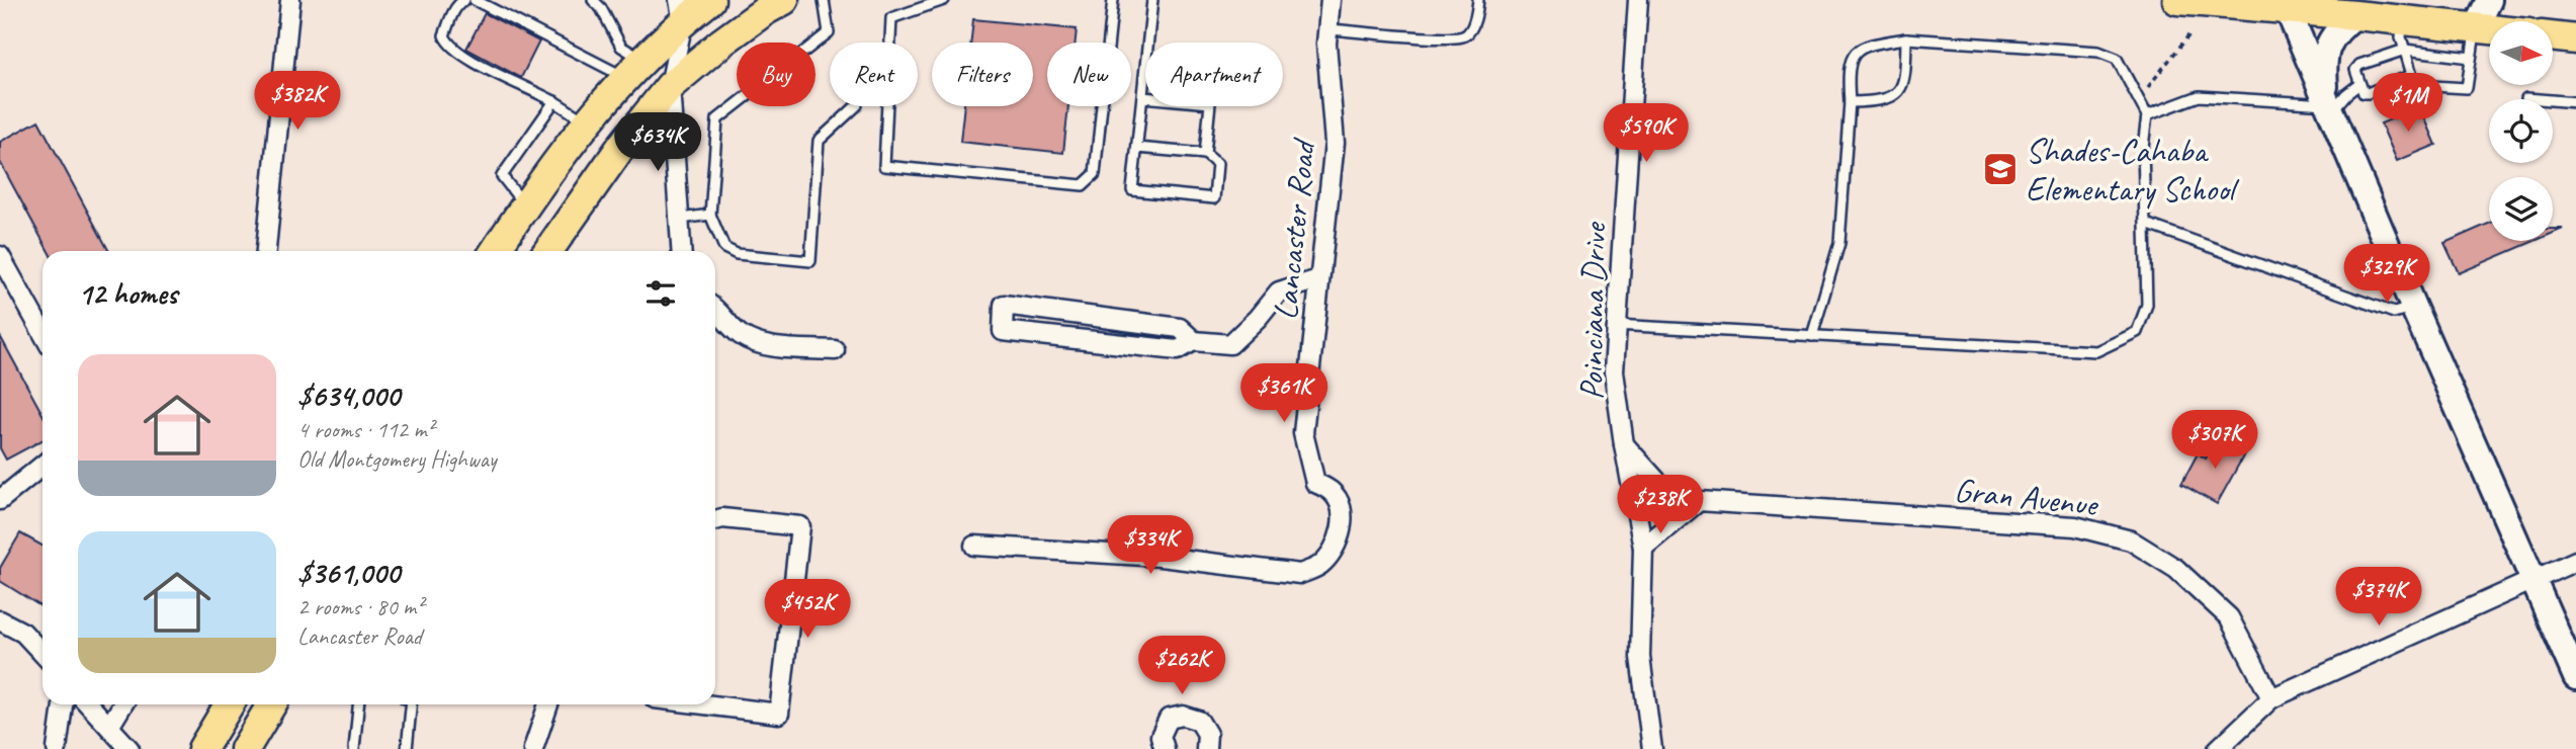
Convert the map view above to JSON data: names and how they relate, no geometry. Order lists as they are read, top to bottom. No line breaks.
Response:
{"streets":{"street":["Lancaster Road","Poinciana Drive","Gran Avenue"]},"crossings":[["Poinciana Drive","Gran Avenue"]],"places":{"school or university":["Shades-Cahaba Elementary School"]},"north":"right","page":{"chip":["Buy","Rent","Filters","New","Apartment"],"price":["$382K","$1M","$590K","$634K","$329K","$361K","$307K","$238K","$334K","$374K","$452K","$262K"],"heading":"12 homes","list":[{"name":"$634,000","note":"4 rooms · 112 m² · Old Montgomery Highway"},{"name":"$361,000","note":"2 rooms · 80 m² · Lancaster Road"}]}}
